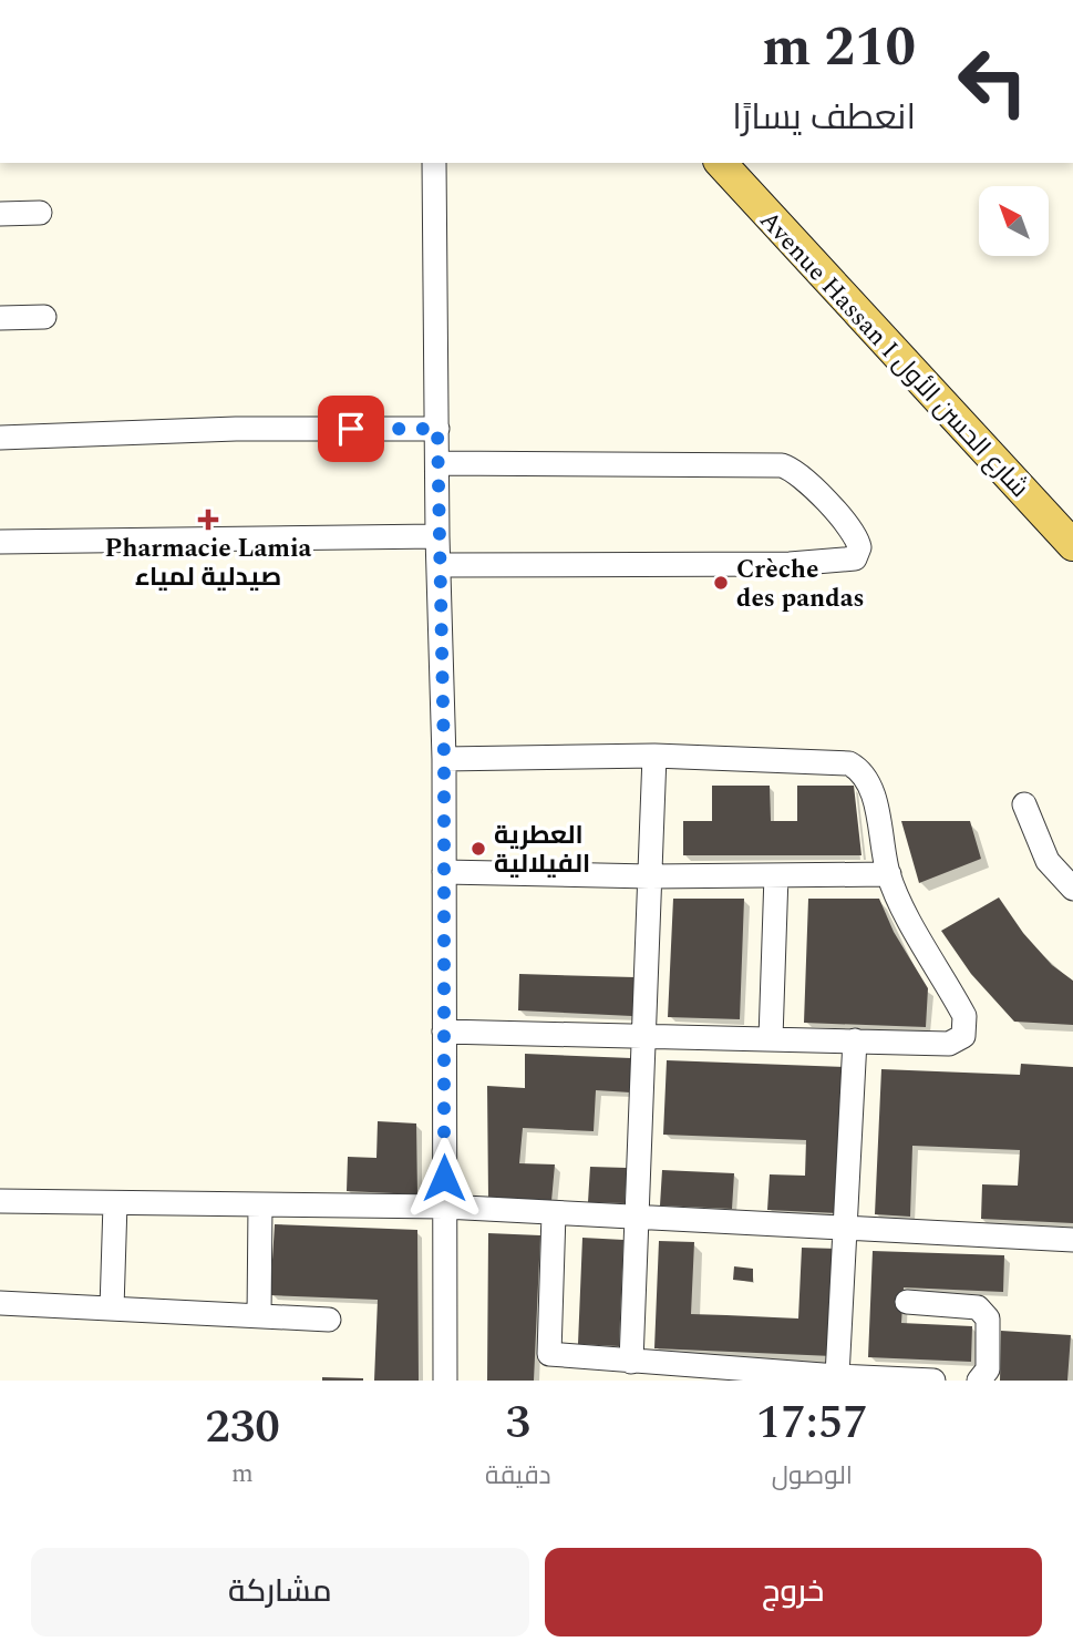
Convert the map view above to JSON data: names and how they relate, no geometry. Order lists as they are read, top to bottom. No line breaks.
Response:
{"streets":{"main road":["Avenue Hassan I شارع الحسن الأول"]},"places":{"health":["Pharmacie Lamia صيدلية لمياء"],"other":["Crèche des pandas","العطرية الفيلالية"]},"north":"top left","page":{"turn":["210 m","انعطف يسارًا"],"eta":["17:57","الوصول","3","دقيقة","230","m"],"buttons":["خروج","مشاركة"]}}
